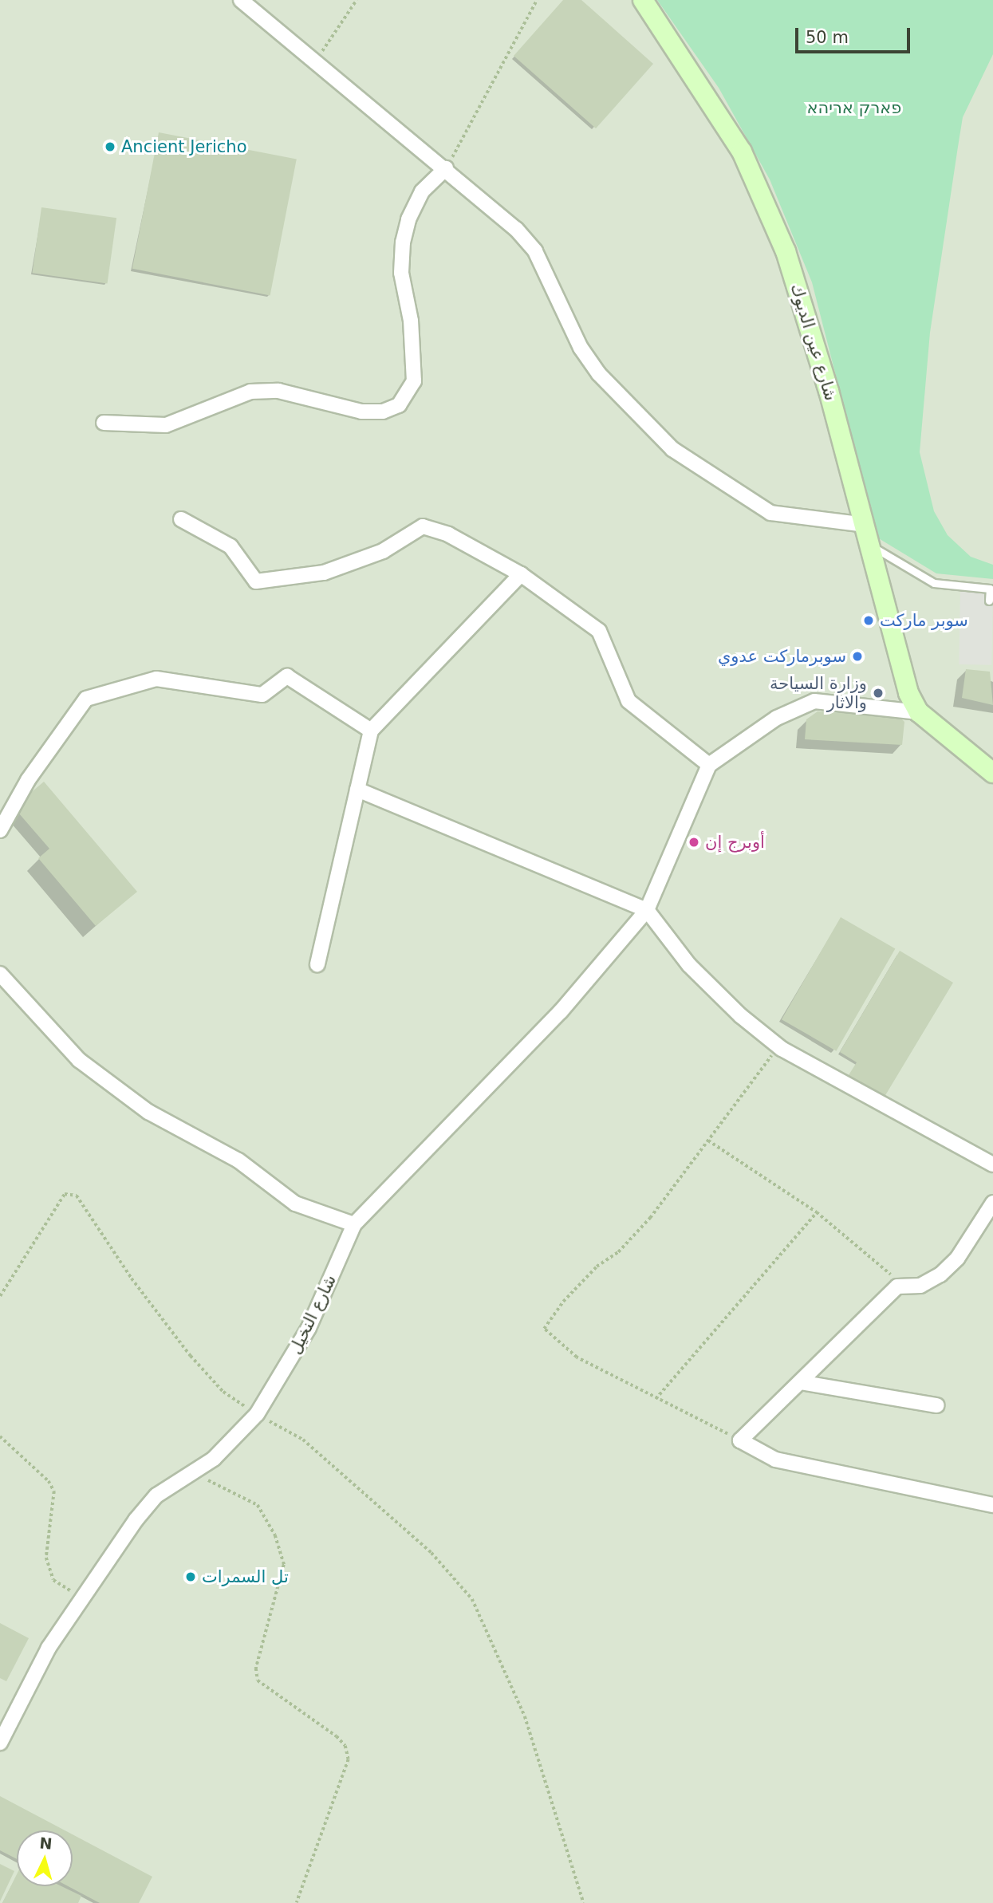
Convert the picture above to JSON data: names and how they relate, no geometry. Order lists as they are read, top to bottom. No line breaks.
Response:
{"streets":{"main road":["شارع عين الديوك"],"street":["شارع النخيل"]},"parks":["פארק אריהא"],"places":["Ancient Jericho","سوبر ماركت","سوبرماركت عدوي","وزارة السياحة والاثار","أوبرج إن","تل السمرات"],"scale_bar":"50 m","north":"top"}
